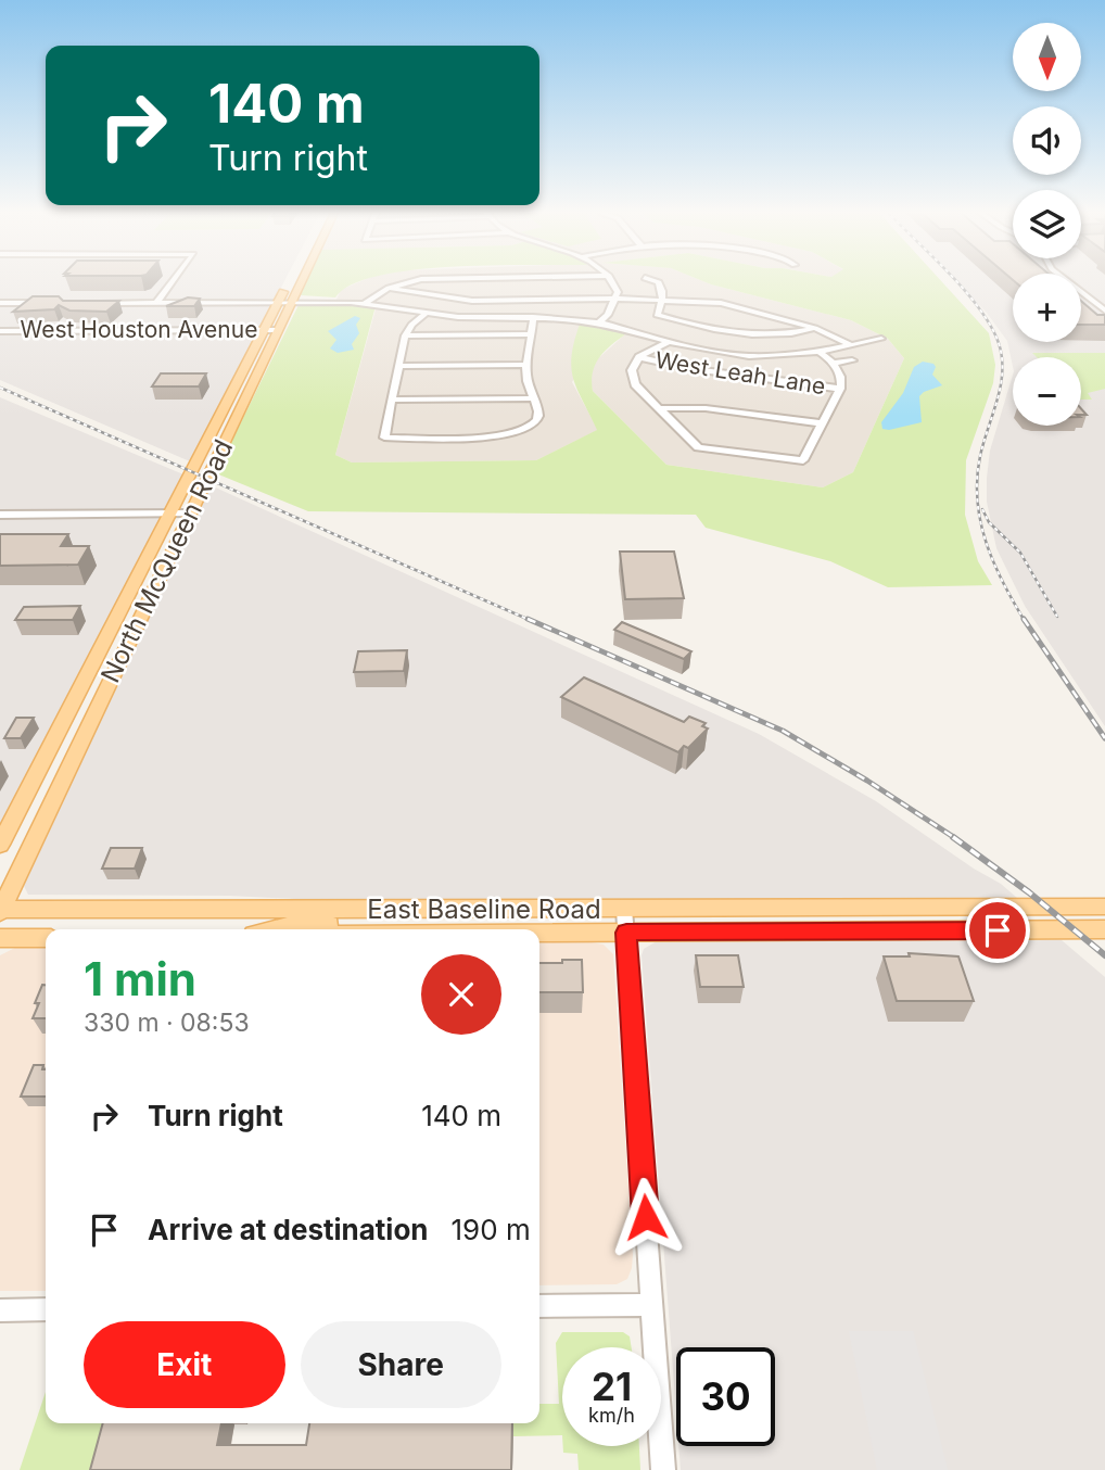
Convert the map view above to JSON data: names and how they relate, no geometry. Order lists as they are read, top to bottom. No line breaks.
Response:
{"streets":{"main road":["North McQueen Road","East Baseline Road"],"street":["West Houston Avenue","West Leah Lane"]},"crossings":[["West Houston Avenue","North McQueen Road"],["North McQueen Road","East Baseline Road"]],"north":"bottom","page":{"map_buttons":["+","−"],"turn":["140 m","Turn right"],"heading":["1 min","330 m · 08:53"],"list":[{"name":"Turn right","value":"140 m"},{"name":"Arrive at destination","value":"190 m"}],"buttons":["Exit","Share"],"speed":"21 km/h","limit":"30"}}
